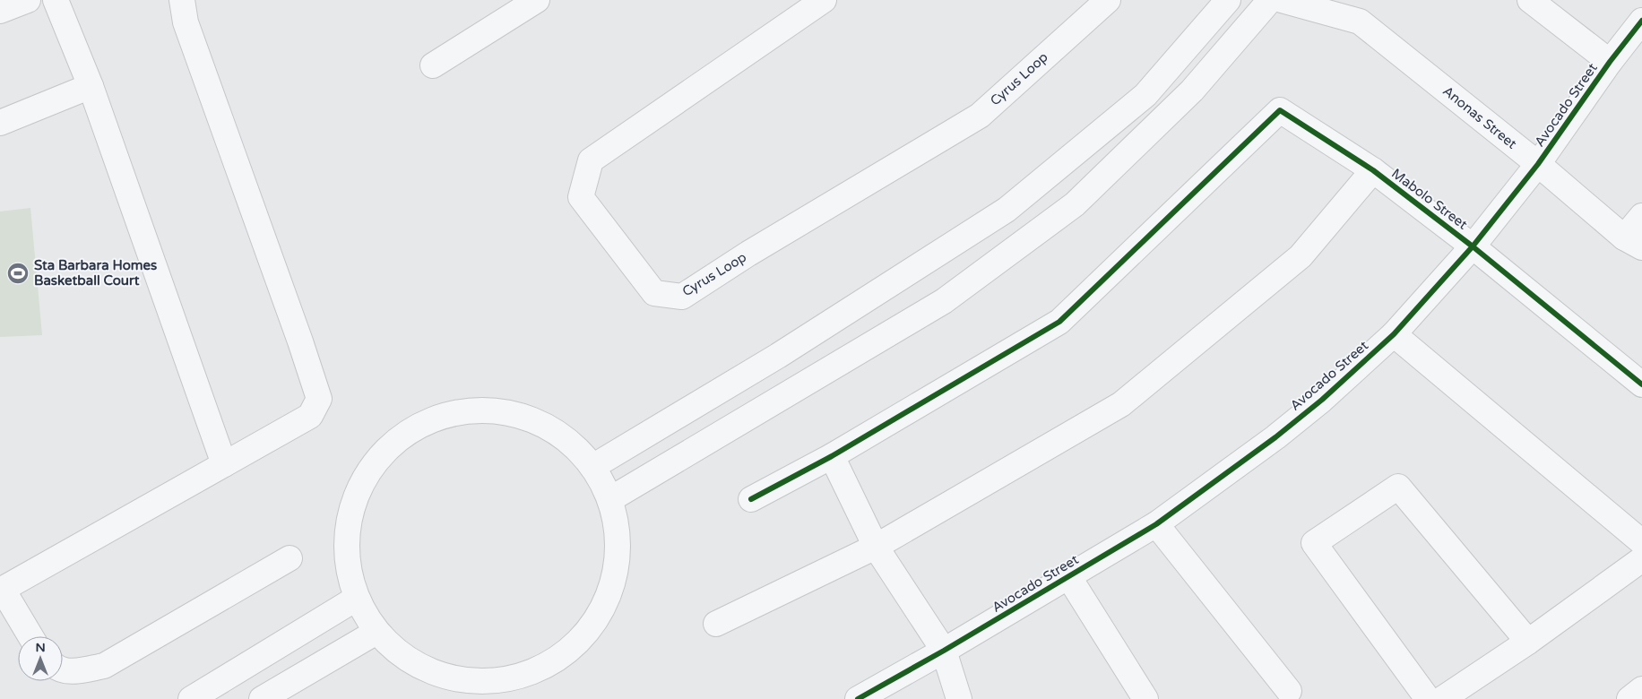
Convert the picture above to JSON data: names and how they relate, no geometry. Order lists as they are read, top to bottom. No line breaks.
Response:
{"streets":{"street":["Cyrus Loop","Avocado Street","Anonas Street","Mabolo Street"]},"crossings":[["Avocado Street","Anonas Street"],["Avocado Street","Mabolo Street"]],"places":{"sports":["Sta Barbara Homes Basketball Court"]},"north":"top"}
